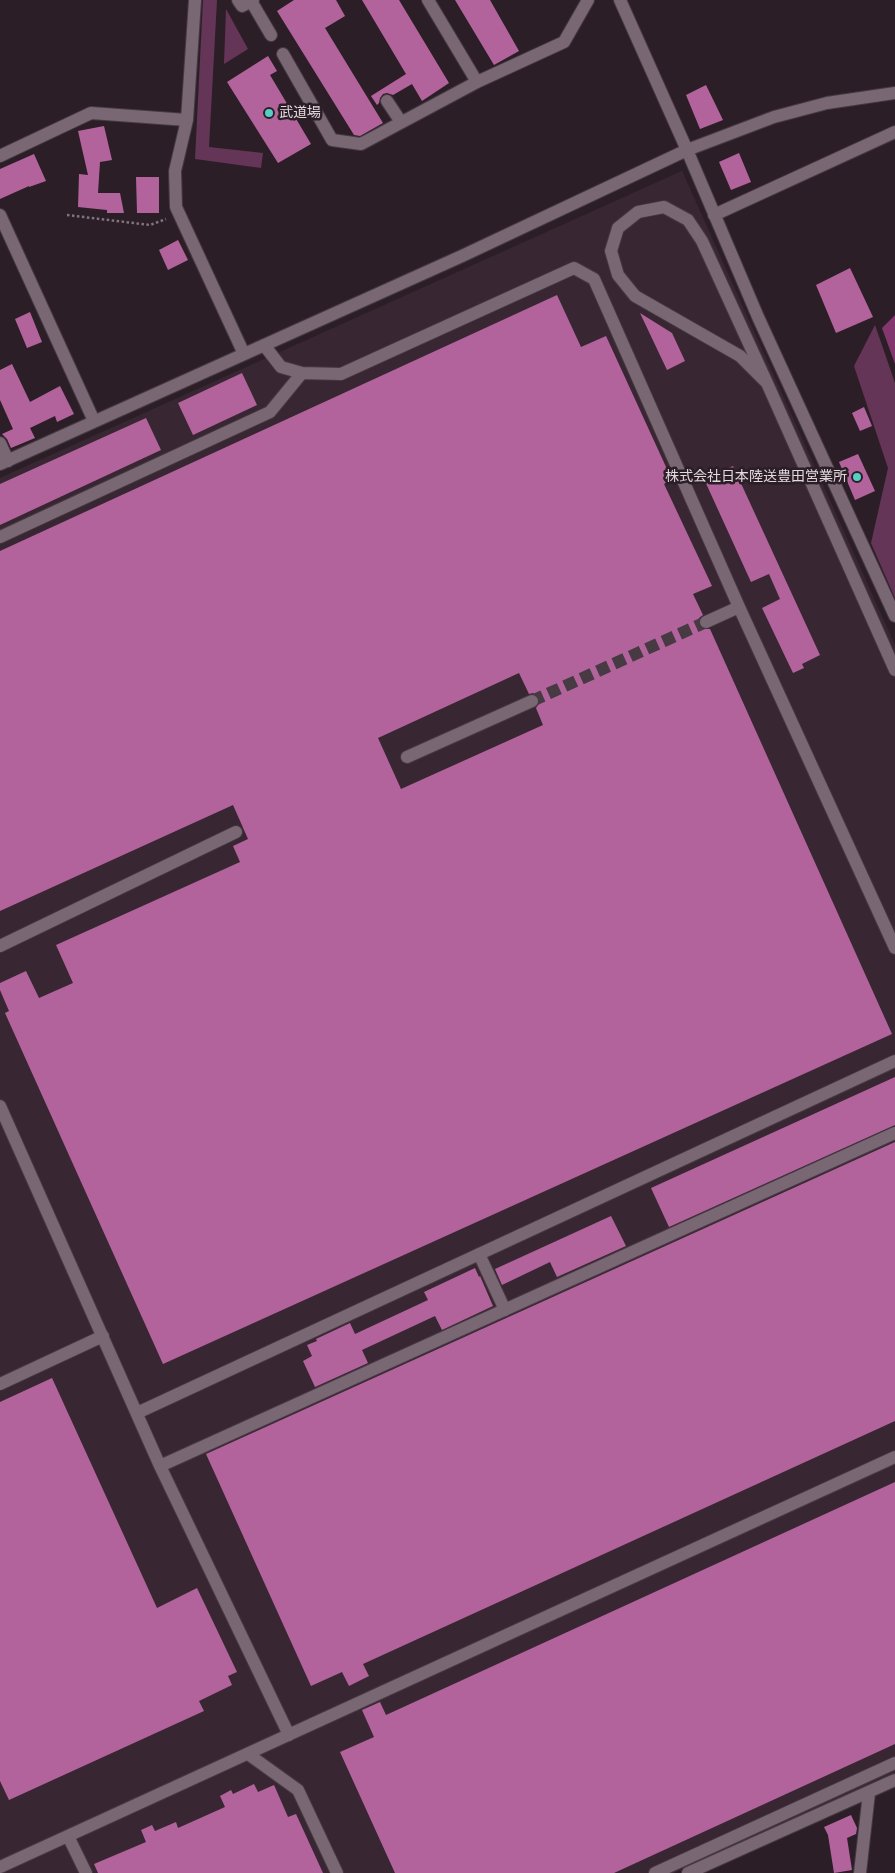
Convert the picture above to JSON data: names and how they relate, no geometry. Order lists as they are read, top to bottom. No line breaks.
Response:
{"places":["武道場","株式会社日本陸送豊田営業所"]}
